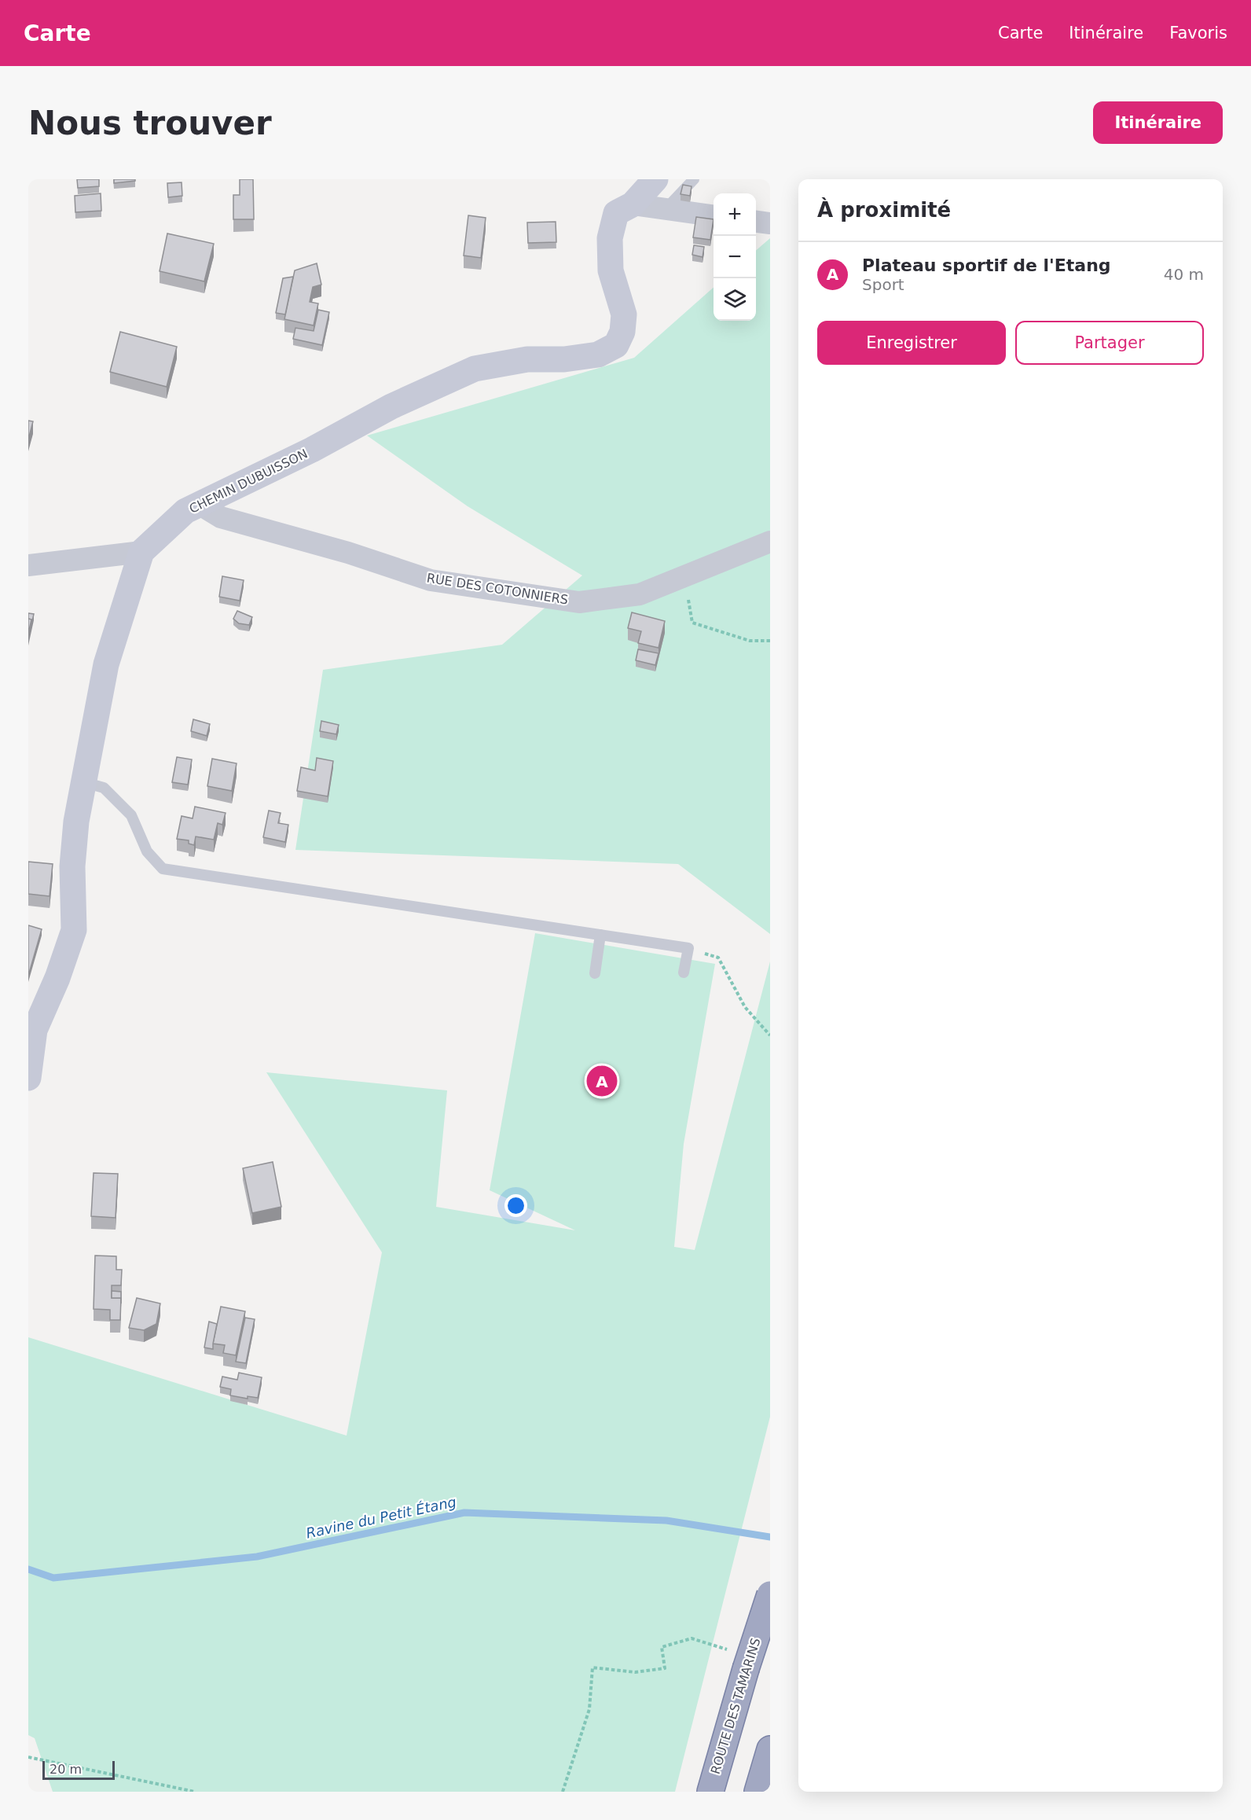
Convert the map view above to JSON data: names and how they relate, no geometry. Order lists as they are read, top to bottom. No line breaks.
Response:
{"streets":{"highway":["ROUTE DES TAMARINS"],"main road":["CHEMIN DUBUISSON"],"street":["RUE DES COTONNIERS"]},"crossings":[["CHEMIN DUBUISSON","RUE DES COTONNIERS"]],"water":["Ravine du Petit Étang"],"scale_bar":"20 m","page":{"header":"Carte","nav":["Carte","Itinéraire","Favoris"],"buttons":["Itinéraire",["Enregistrer","Partager"]],"title":"Nous trouver","heading":"À proximité","map_buttons":["+","−"],"list":[{"mark":"A","name":"Plateau sportif de l'Etang","note":"Sport","value":"40 m"}],"pins":"A","scale":"20 m"}}
